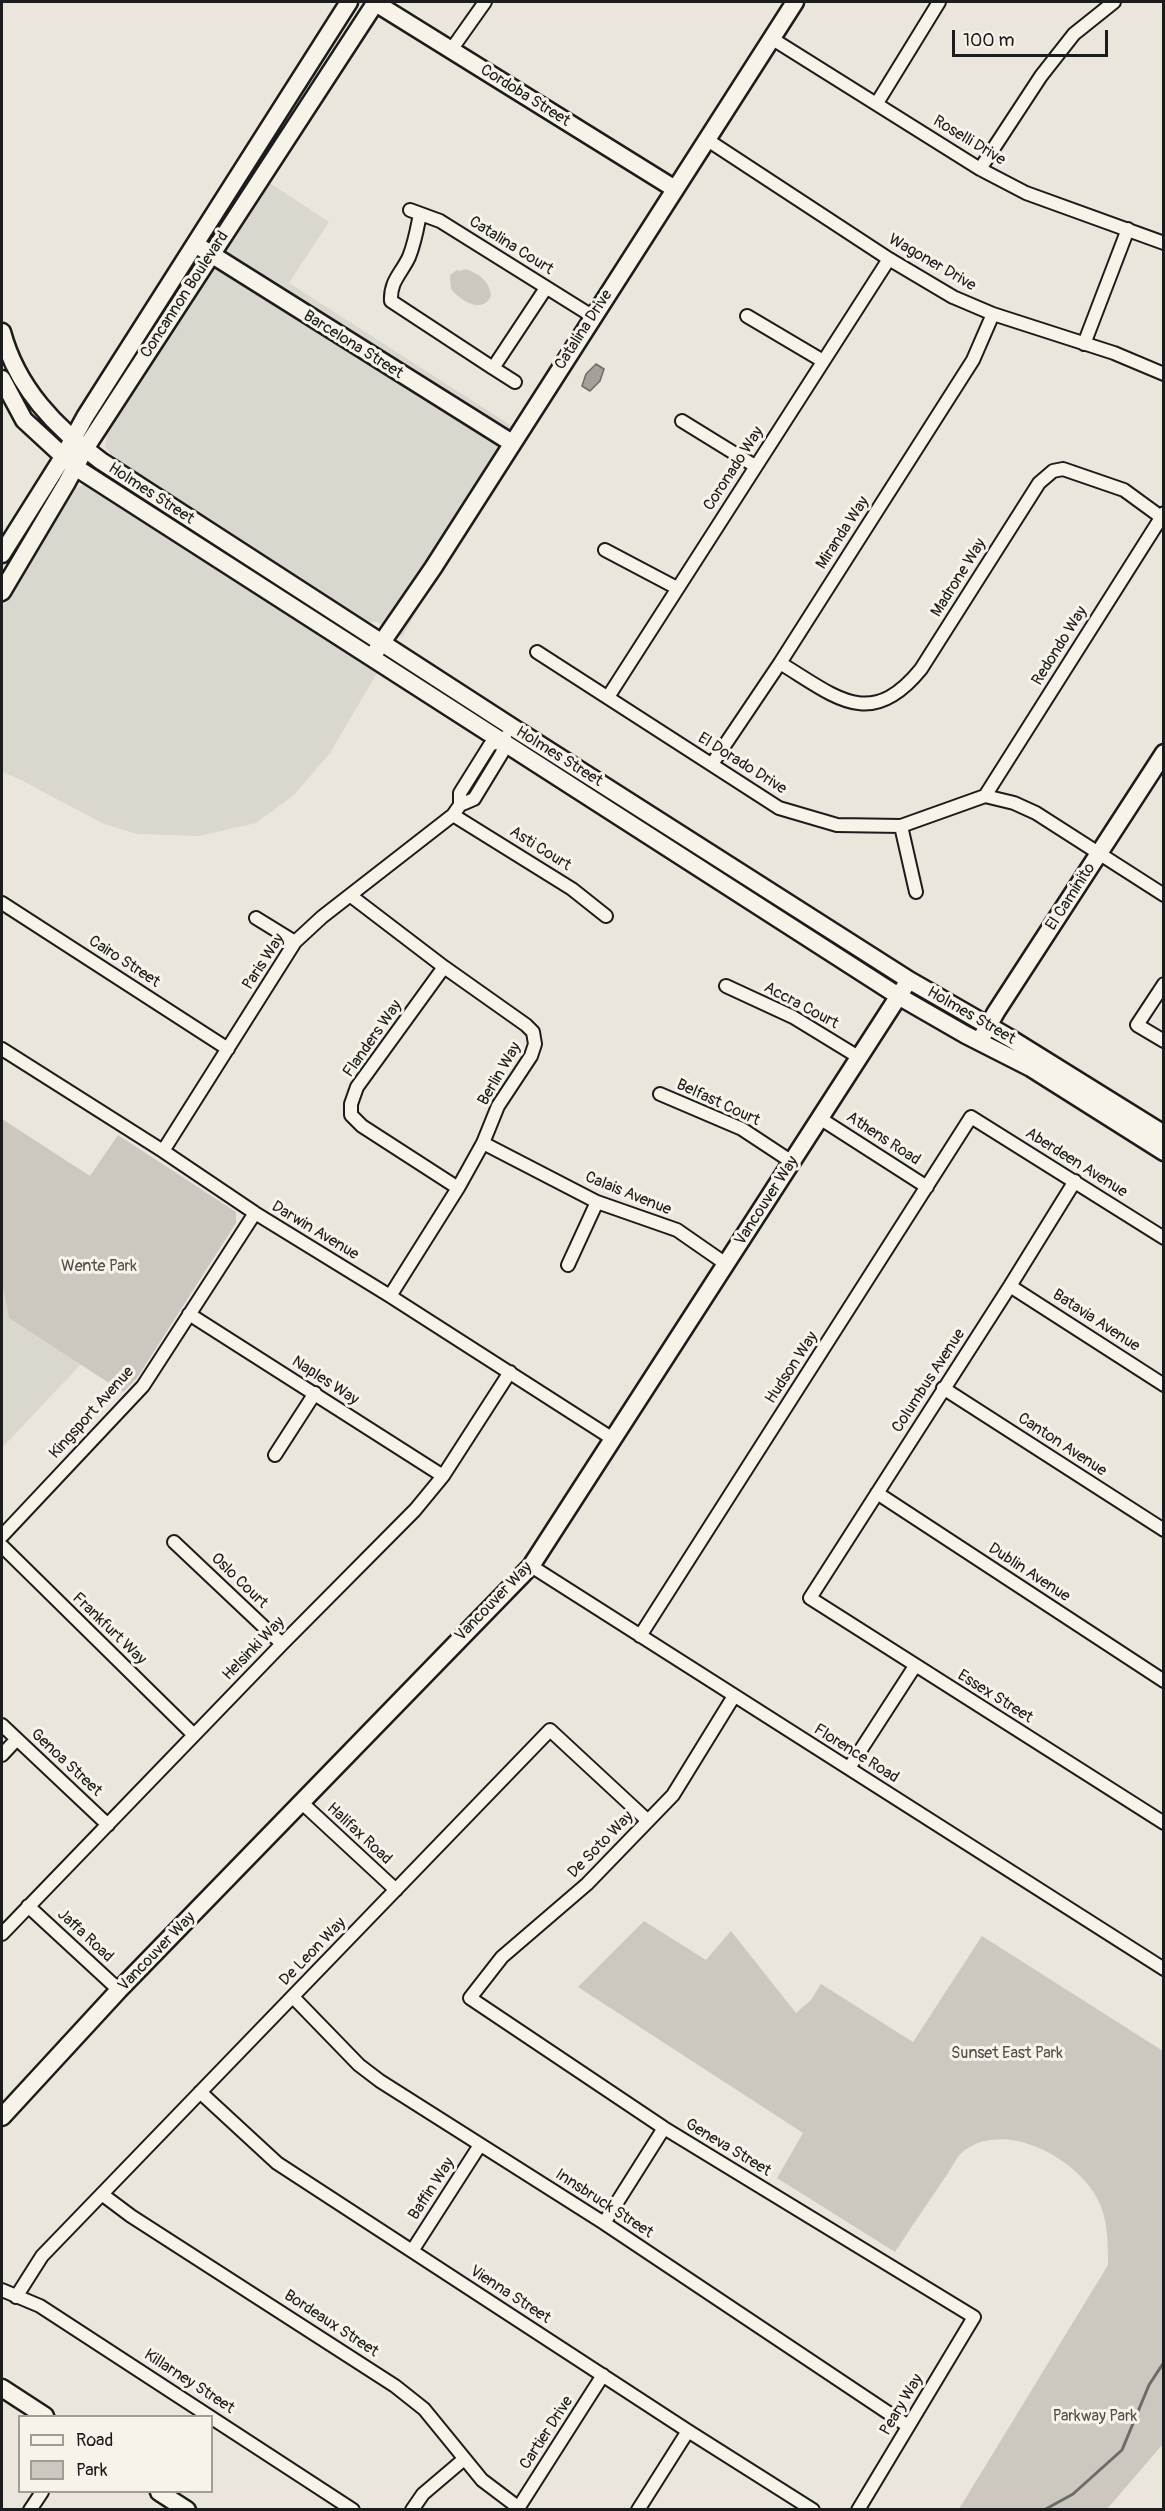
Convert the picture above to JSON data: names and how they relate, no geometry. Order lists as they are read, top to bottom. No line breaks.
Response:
{"streets":{"main road":["Cordoba Street","Concannon Boulevard","Catalina Drive","Barcelona Street","Holmes Street","El Caminito","Vancouver Way"],"street":["Roselli Drive","Catalina Court","Wagoner Drive","Coronado Way","Miranda Way","Madrone Way","Redondo Way","El Dorado Drive","Asti Court","Cairo Street","Paris Way","Accra Court","Flanders Way","Berlin Way","Belfast Court","Athens Road","Aberdeen Avenue","Calais Avenue","Darwin Avenue","Batavia Avenue","Hudson Way","Naples Way","Columbus Avenue","Kingsport Avenue","Canton Avenue","Dublin Avenue","Oslo Court","Frankfurt Way","Helsinki Way","Essex Street","Florence Road","Genoa Street","Halifax Road","De Soto Way","Jaffa Road","De Leon Way","Geneva Street","Baffin Way","Innsbruck Street","Vienna Street","Bordeaux Street","Killarney Street","Peary Way","Cartier Drive"]},"crossings":[["Cordoba Street","Concannon Boulevard"],["Cordoba Street","Catalina Drive"],["Roselli Drive","Catalina Drive"],["Catalina Court","Catalina Drive"],["Wagoner Drive","Catalina Drive"],["Wagoner Drive","Coronado Way"],["Wagoner Drive","Miranda Way"],["Concannon Boulevard","Barcelona Street"],["Concannon Boulevard","Holmes Street"],["Catalina Drive","Barcelona Street"],["Catalina Drive","Holmes Street"],["Coronado Way","El Dorado Drive"],["Holmes Street","El Caminito"],["Holmes Street","Paris Way"],["Holmes Street","Vancouver Way"],["Miranda Way","Madrone Way"],["Miranda Way","El Dorado Drive"],["Madrone Way","Redondo Way"],["Redondo Way","El Dorado Drive"],["Asti Court","Paris Way"],["Cairo Street","Paris Way"],["Paris Way","Berlin Way"],["Paris Way","Darwin Avenue"],["Accra Court","Vancouver Way"],["Flanders Way","Berlin Way"],["Berlin Way","Calais Avenue"],["Berlin Way","Darwin Avenue"],["Belfast Court","Vancouver Way"],["Athens Road","Vancouver Way"],["Athens Road","Hudson Way"],["Aberdeen Avenue","Hudson Way"],["Aberdeen Avenue","Columbus Avenue"],["Calais Avenue","Vancouver Way"],["Vancouver Way","Darwin Avenue"],["Vancouver Way","Florence Road"],["Vancouver Way","Halifax Road"],["Vancouver Way","Jaffa Road"],["Darwin Avenue","Kingsport Avenue"],["Darwin Avenue","Helsinki Way"],["Batavia Avenue","Columbus Avenue"],["Hudson Way","Florence Road"],["Naples Way","Kingsport Avenue"],["Naples Way","Helsinki Way"],["Columbus Avenue","Canton Avenue"],["Columbus Avenue","Dublin Avenue"],["Columbus Avenue","Essex Street"],["Oslo Court","Helsinki Way"],["Frankfurt Way","Helsinki Way"],["Helsinki Way","Genoa Street"],["Helsinki Way","Jaffa Road"],["Florence Road","De Soto Way"],["Halifax Road","De Leon Way"],["De Soto Way","De Leon Way"],["De Soto Way","Geneva Street"],["De Leon Way","Innsbruck Street"],["De Leon Way","Vienna Street"],["De Leon Way","Bordeaux Street"],["De Leon Way","Killarney Street"],["Geneva Street","Peary Way"],["Baffin Way","Innsbruck Street"],["Baffin Way","Vienna Street"],["Innsbruck Street","Peary Way"],["Vienna Street","Cartier Drive"],["Bordeaux Street","Cartier Drive"]],"parks":["Wente Park","Sunset East Park","Parkway Park"],"legend":["Road","Park"],"scale_bar":"100 m"}
